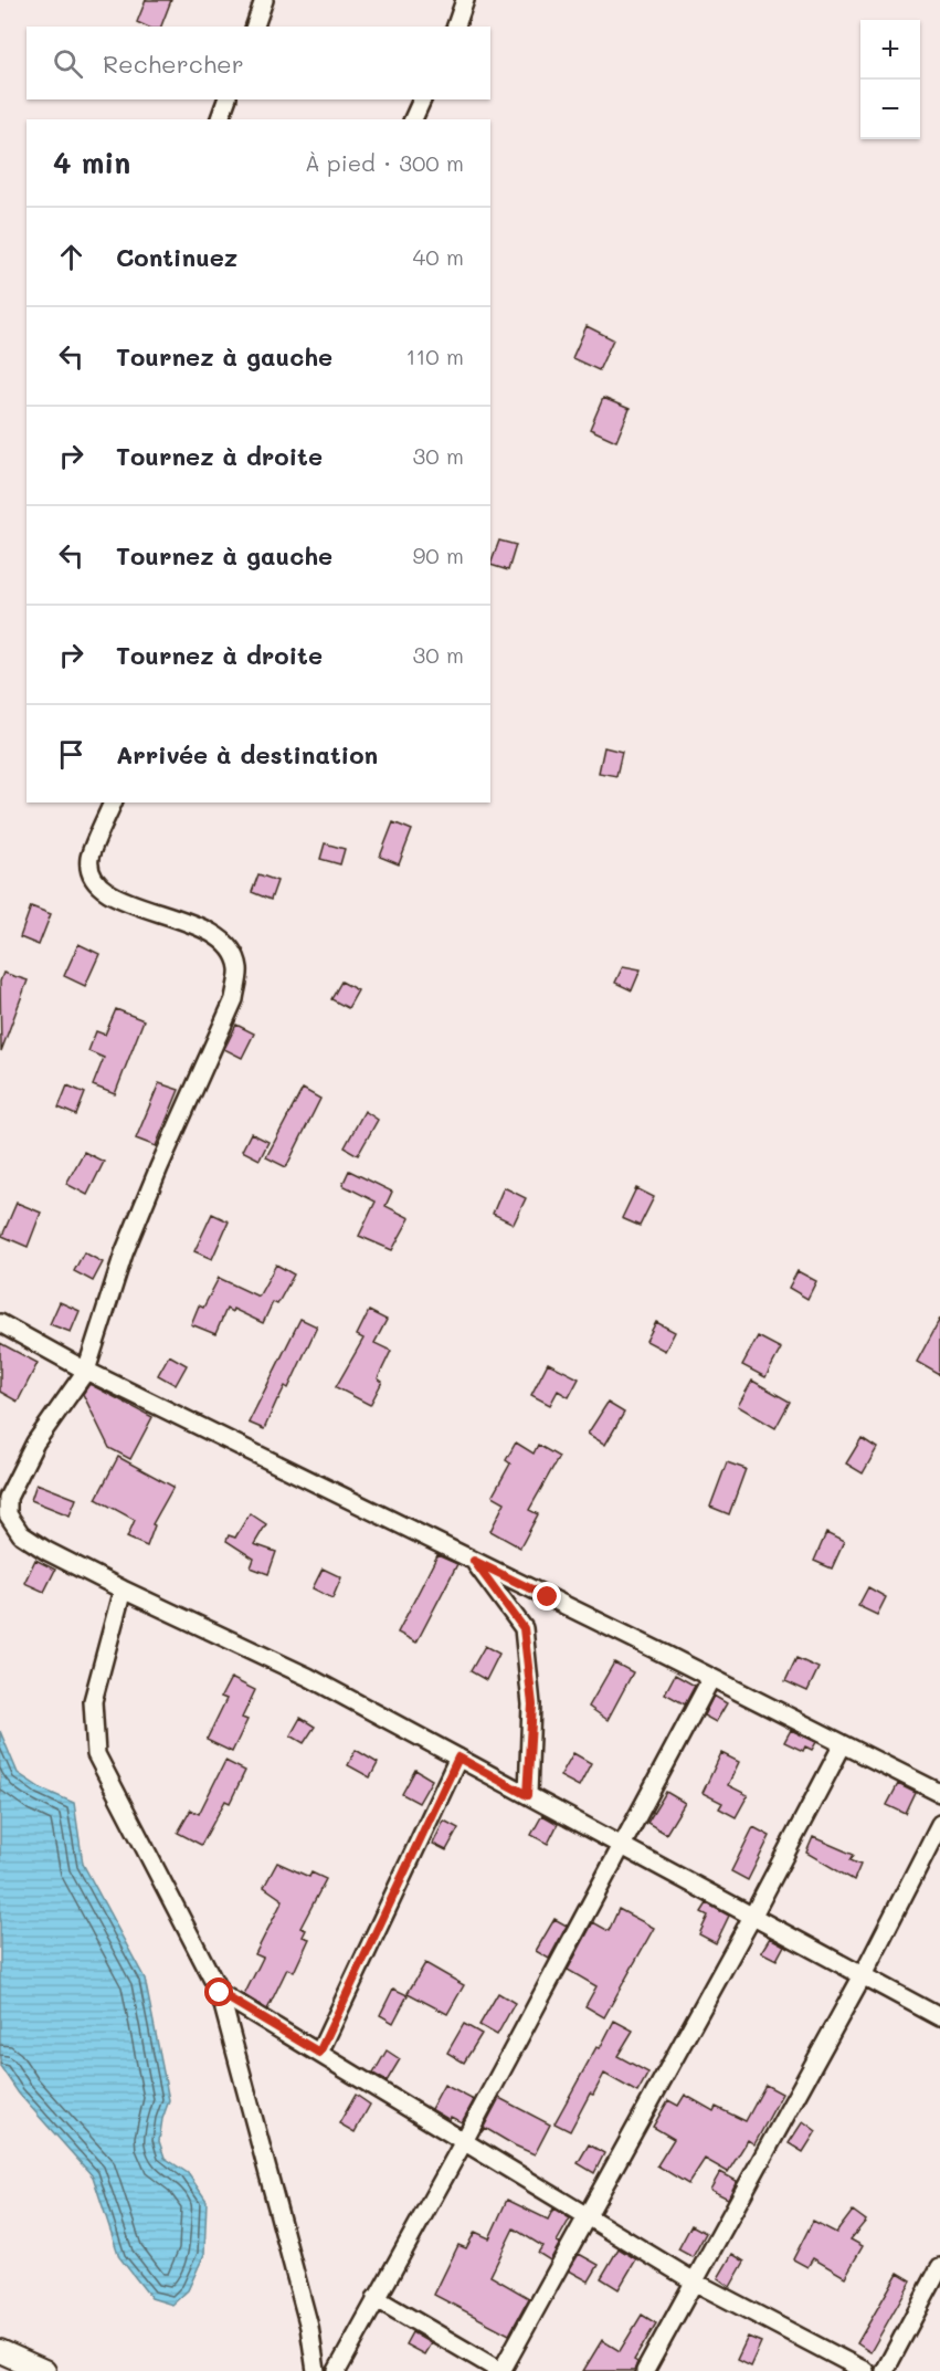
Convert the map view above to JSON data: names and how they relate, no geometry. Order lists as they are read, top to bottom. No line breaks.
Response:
{"page":{"map_buttons":["+","−"],"search":"Rechercher","heading":["4 min","À pied · 300 m"],"list":[["Continuez","40 m"],["Tournez à gauche","110 m"],["Tournez à droite","30 m"],["Tournez à gauche","90 m"],["Tournez à droite","30 m"],"Arrivée à destination"]}}
